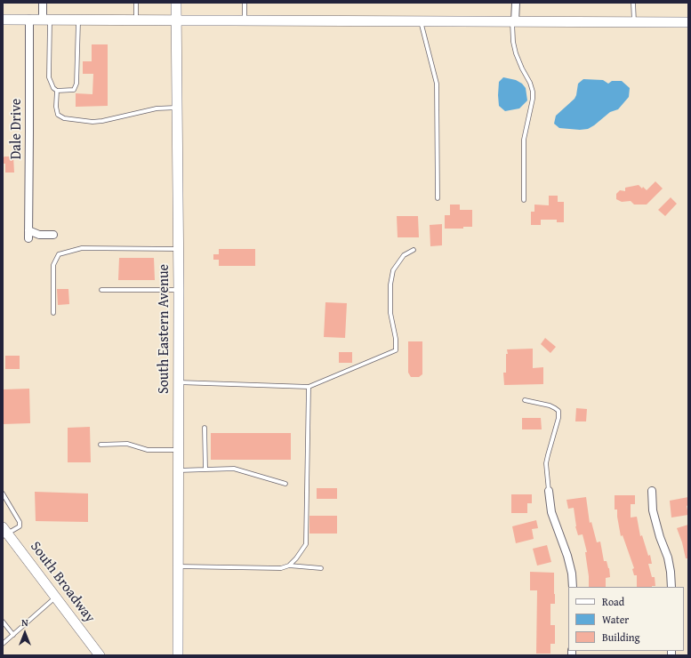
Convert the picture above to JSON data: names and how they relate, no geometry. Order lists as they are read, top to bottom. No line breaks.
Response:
{"streets":{"street":["Dale Drive","South Eastern Avenue","South Broadway"]},"legend":["Road","Water","Building"],"north":"top"}
